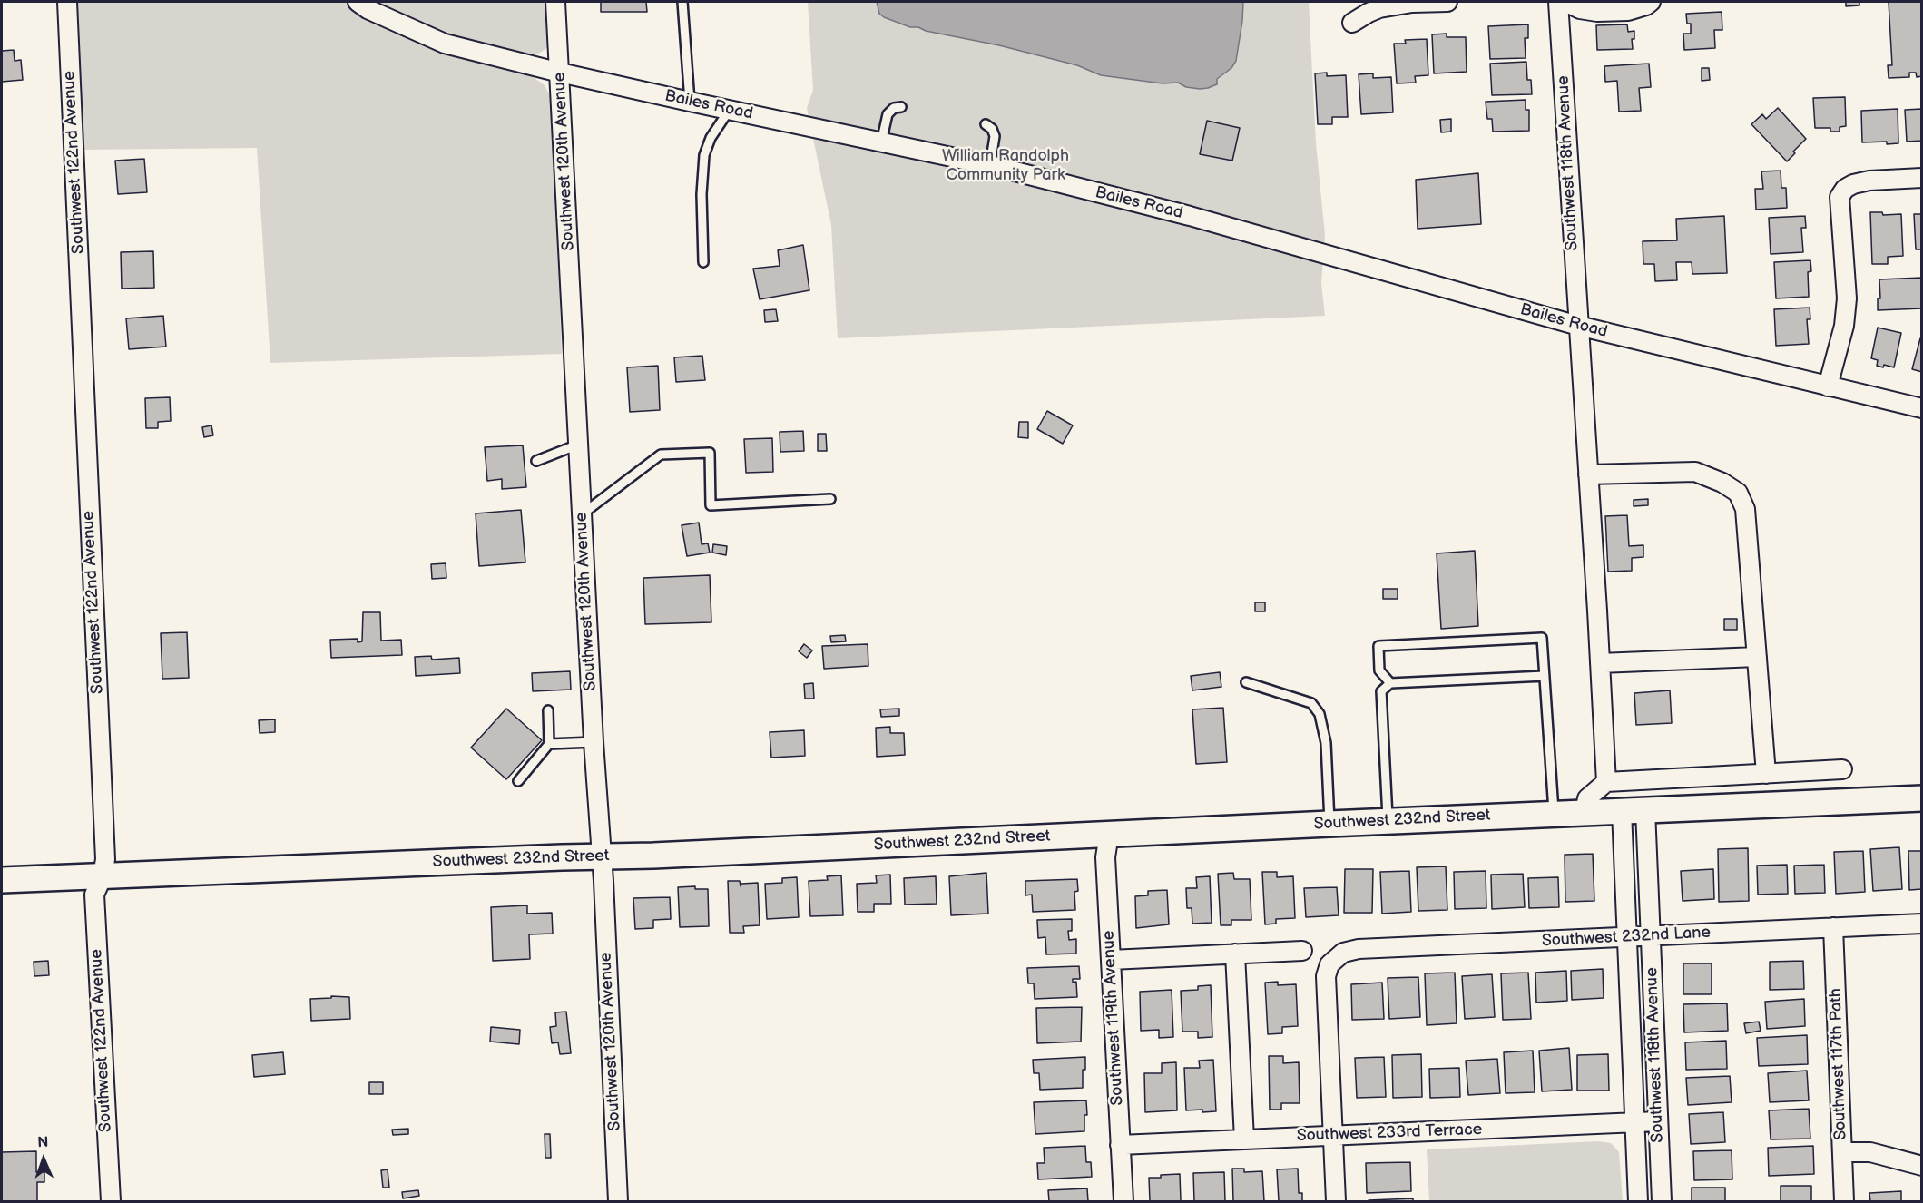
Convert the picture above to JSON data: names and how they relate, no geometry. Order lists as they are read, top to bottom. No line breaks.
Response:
{"streets":{"street":["Bailes Road","Southwest 120th Avenue","Southwest 122nd Avenue","Southwest 118th Avenue","Southwest 232nd Street","Southwest 232nd Lane","Southwest 119th Avenue","Southwest 117th Path","Southwest 233rd Terrace"]},"crossings":[["Bailes Road","Southwest 120th Avenue"],["Bailes Road","Southwest 118th Avenue"],["Southwest 120th Avenue","Southwest 232nd Street"],["Southwest 122nd Avenue","Southwest 232nd Street"],["Southwest 118th Avenue","Southwest 232nd Street"],["Southwest 118th Avenue","Southwest 232nd Lane"],["Southwest 118th Avenue","Southwest 233rd Terrace"],["Southwest 232nd Street","Southwest 119th Avenue"],["Southwest 232nd Lane","Southwest 117th Path"],["Southwest 232nd Lane","Southwest 233rd Terrace"],["Southwest 119th Avenue","Southwest 233rd Terrace"]],"parks":["William Randolph Community Park"],"north":"top"}
